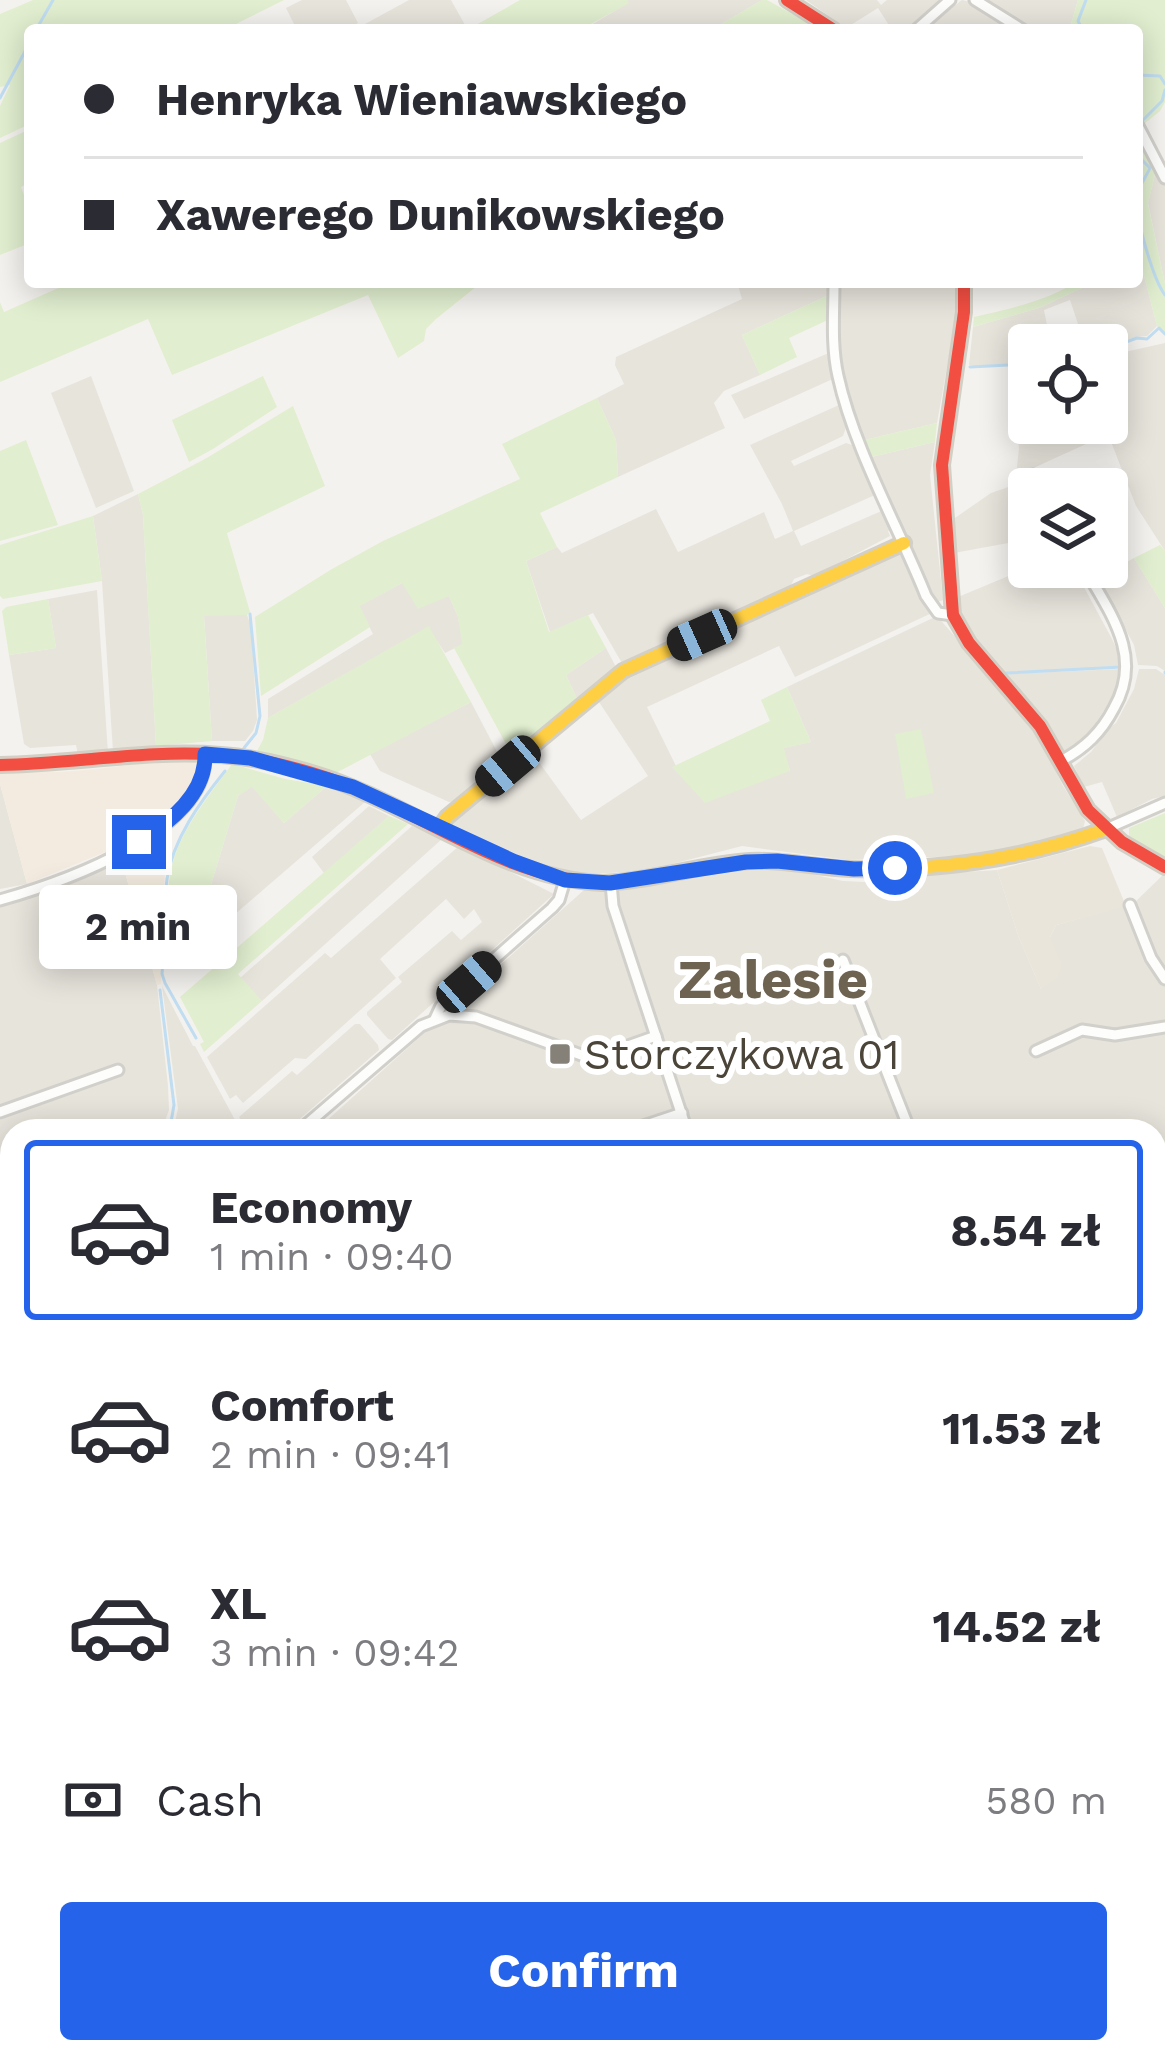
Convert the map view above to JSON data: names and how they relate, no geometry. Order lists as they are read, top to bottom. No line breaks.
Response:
{"districts":["Zalesie"],"places":{"transit":["Storczykowa 01"]},"page":{"banner":["Henryka Wieniawskiego","Xawerego Dunikowskiego"],"bubble":"2 min","list":[{"name":"Economy","note":"1 min · 09:40","value":"8.54 zł"},{"name":"Comfort","note":"2 min · 09:41","value":"11.53 zł"},{"name":"XL","note":"3 min · 09:42","value":"14.52 zł"}],"pay":["Cash","580 m"],"buttons":"Confirm"}}
